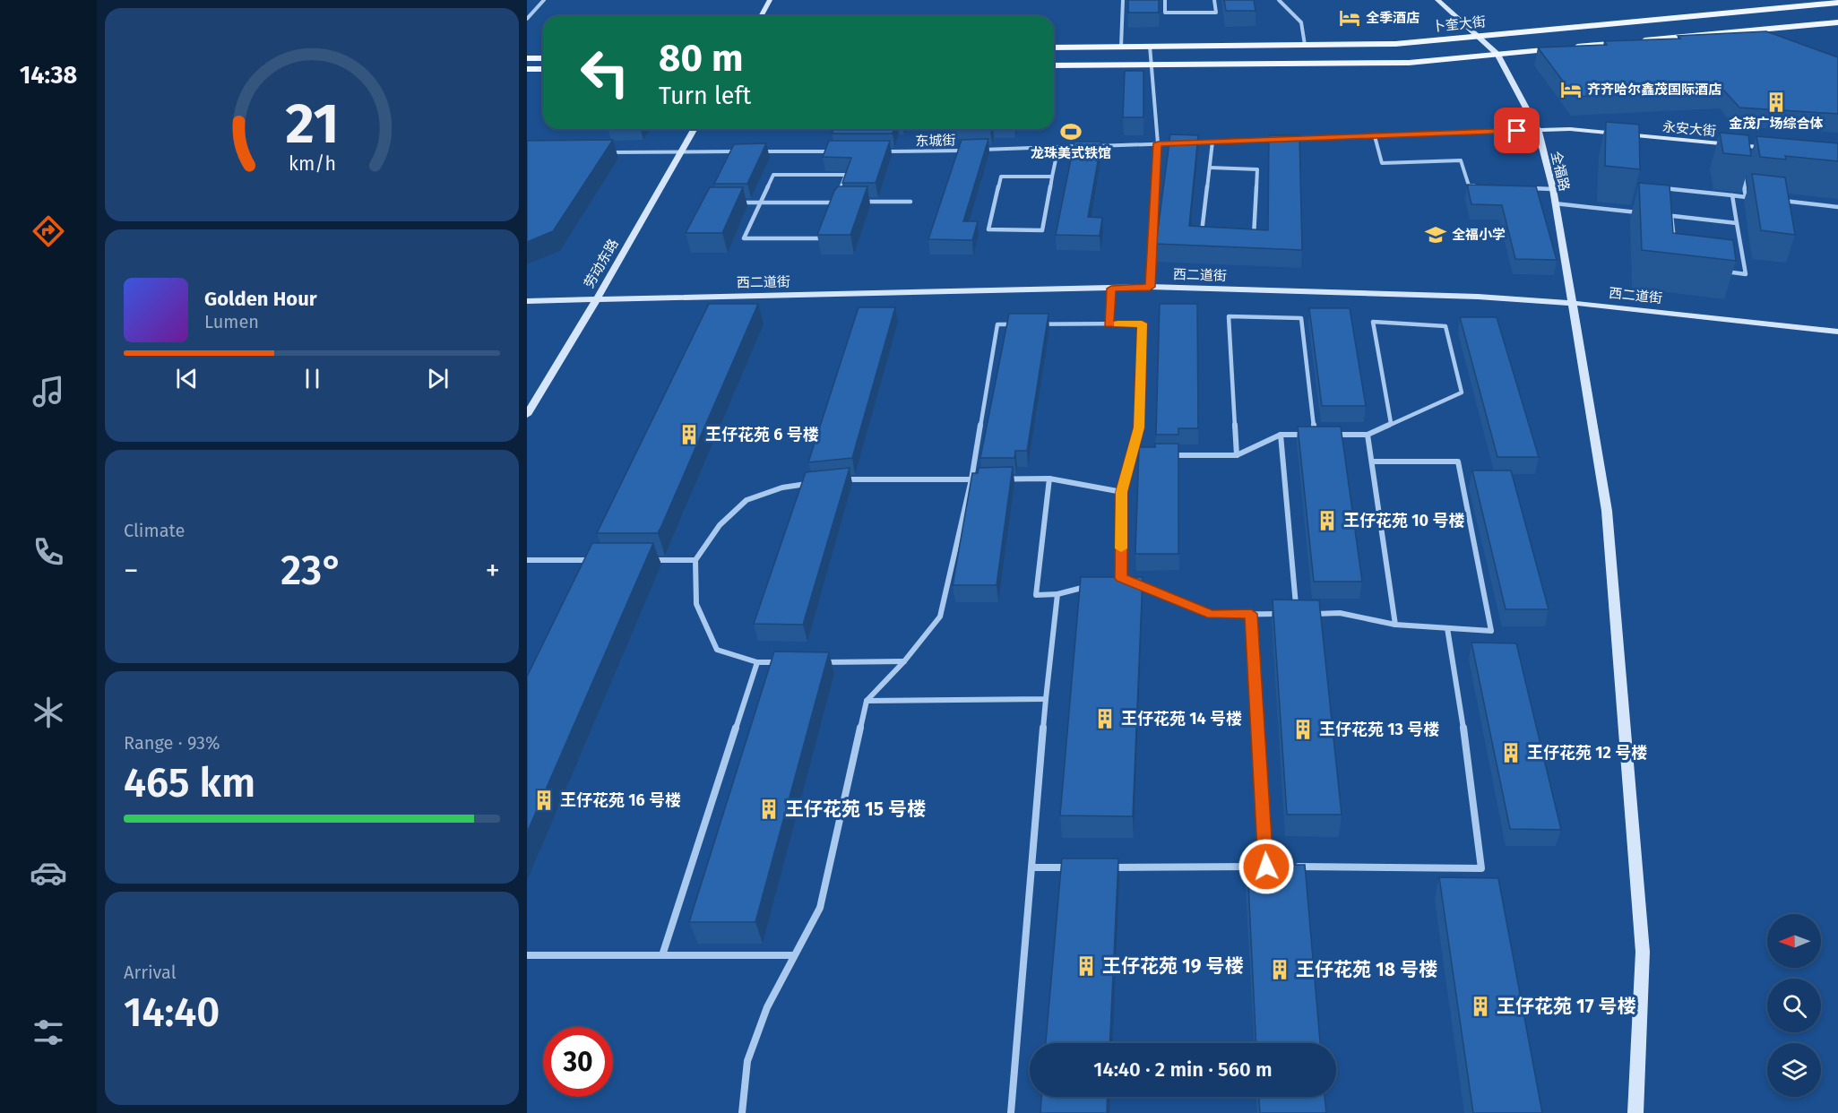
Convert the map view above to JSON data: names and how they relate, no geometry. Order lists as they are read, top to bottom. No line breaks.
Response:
{"streets":{"main road":["卜奎大街","永安大街","全福路","劳动东路","西二道街"],"street":["东城街"]},"crossings":[["卜奎大街","全福路"],["永安大街","东城街"],["永安大街","全福路"],["东城街","全福路"],["全福路","西二道街"],["劳动东路","西二道街"]],"places":{"hotel":["全季酒店","齐齐哈尔鑫茂国际酒店"],"building":["金茂广场综合体","王仔花苑 6 号楼","王仔花苑 10 号楼","王仔花苑 14 号楼","王仔花苑 13 号楼","王仔花苑 12 号楼","王仔花苑 16 号楼","王仔花苑 15 号楼","王仔花苑 19 号楼","王仔花苑 18 号楼","王仔花苑 17 号楼"],"sports":["龙珠美式铁馆"],"school or university":["全福小学"]},"north":"left","page":{"tabs":"14:38","turn":["80 m","Turn left"],"song":["Golden Hour","Lumen"],"tile":["Climate",["Range · 93%","465 km"],["Arrival","14:40"]],"heat":["−","23°","+"],"limit":"30","trip":"14:40 · 2 min · 560 m","gauge":["21","km/h"]}}
